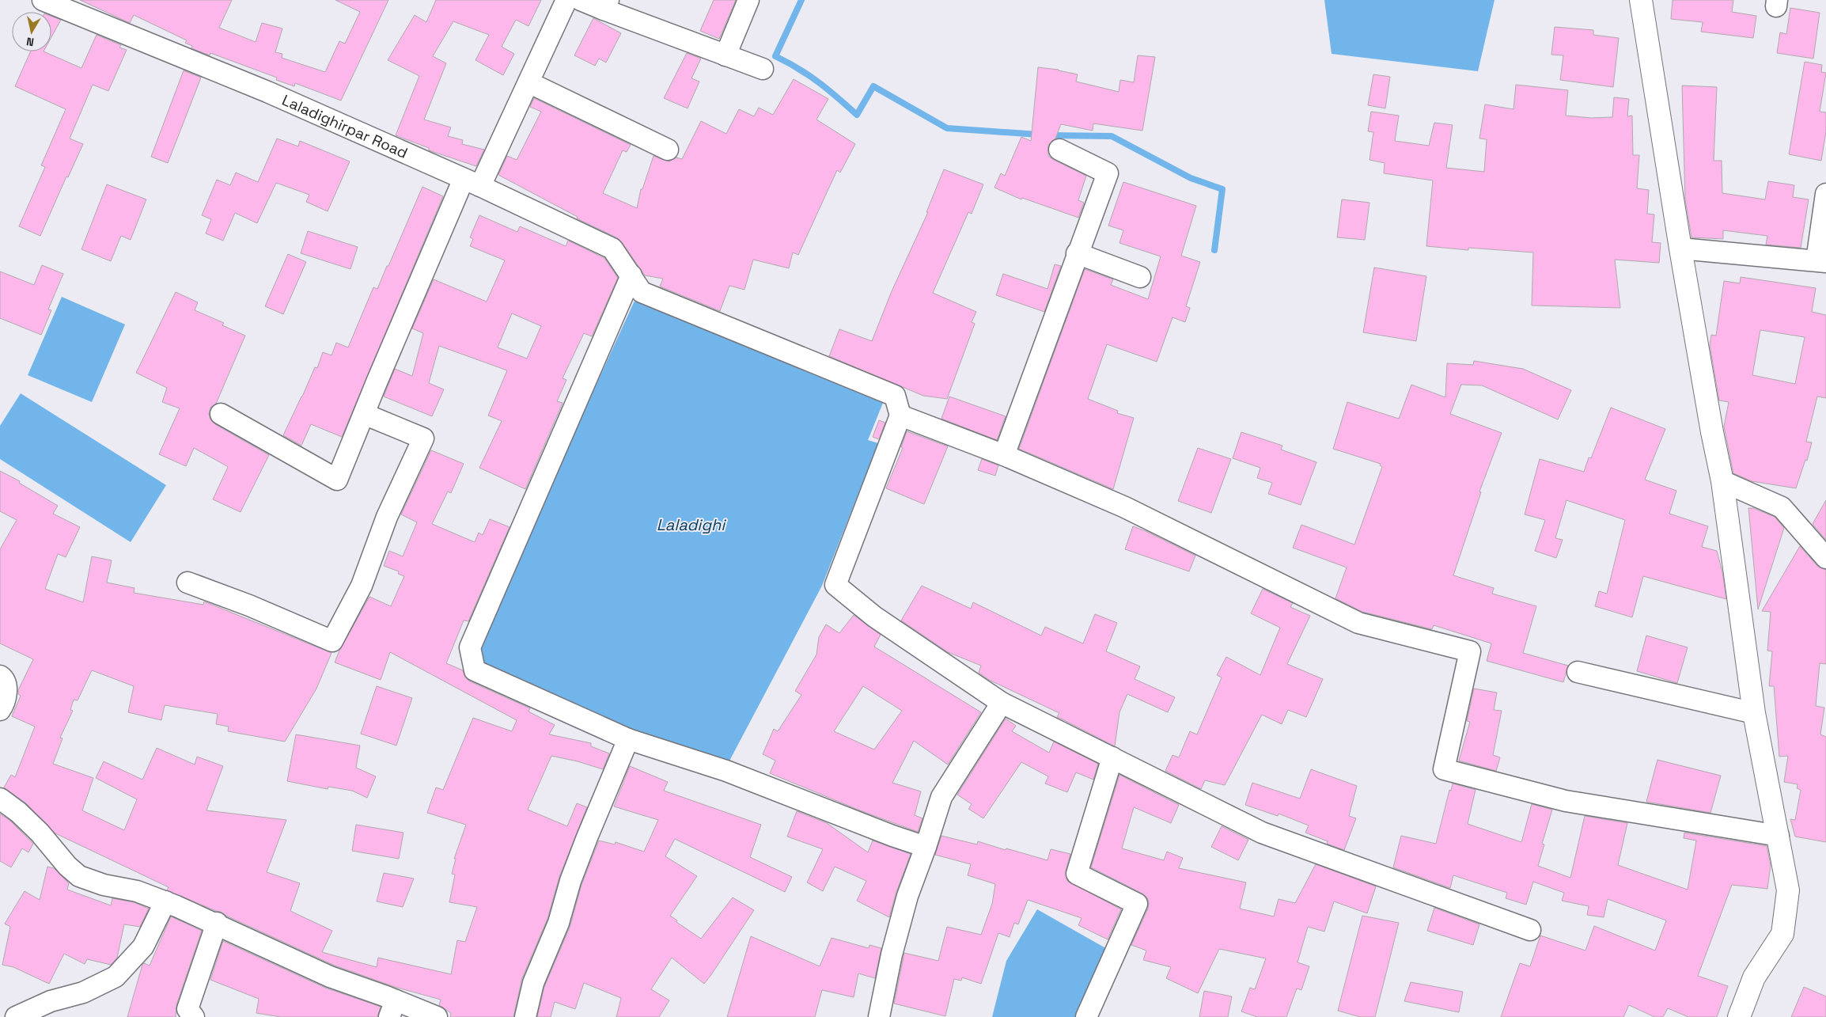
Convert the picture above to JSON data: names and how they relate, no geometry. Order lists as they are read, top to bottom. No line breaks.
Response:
{"streets":{"street":["Laladighirpar Road"]},"water":["Laladighi"],"north":"bottom"}
